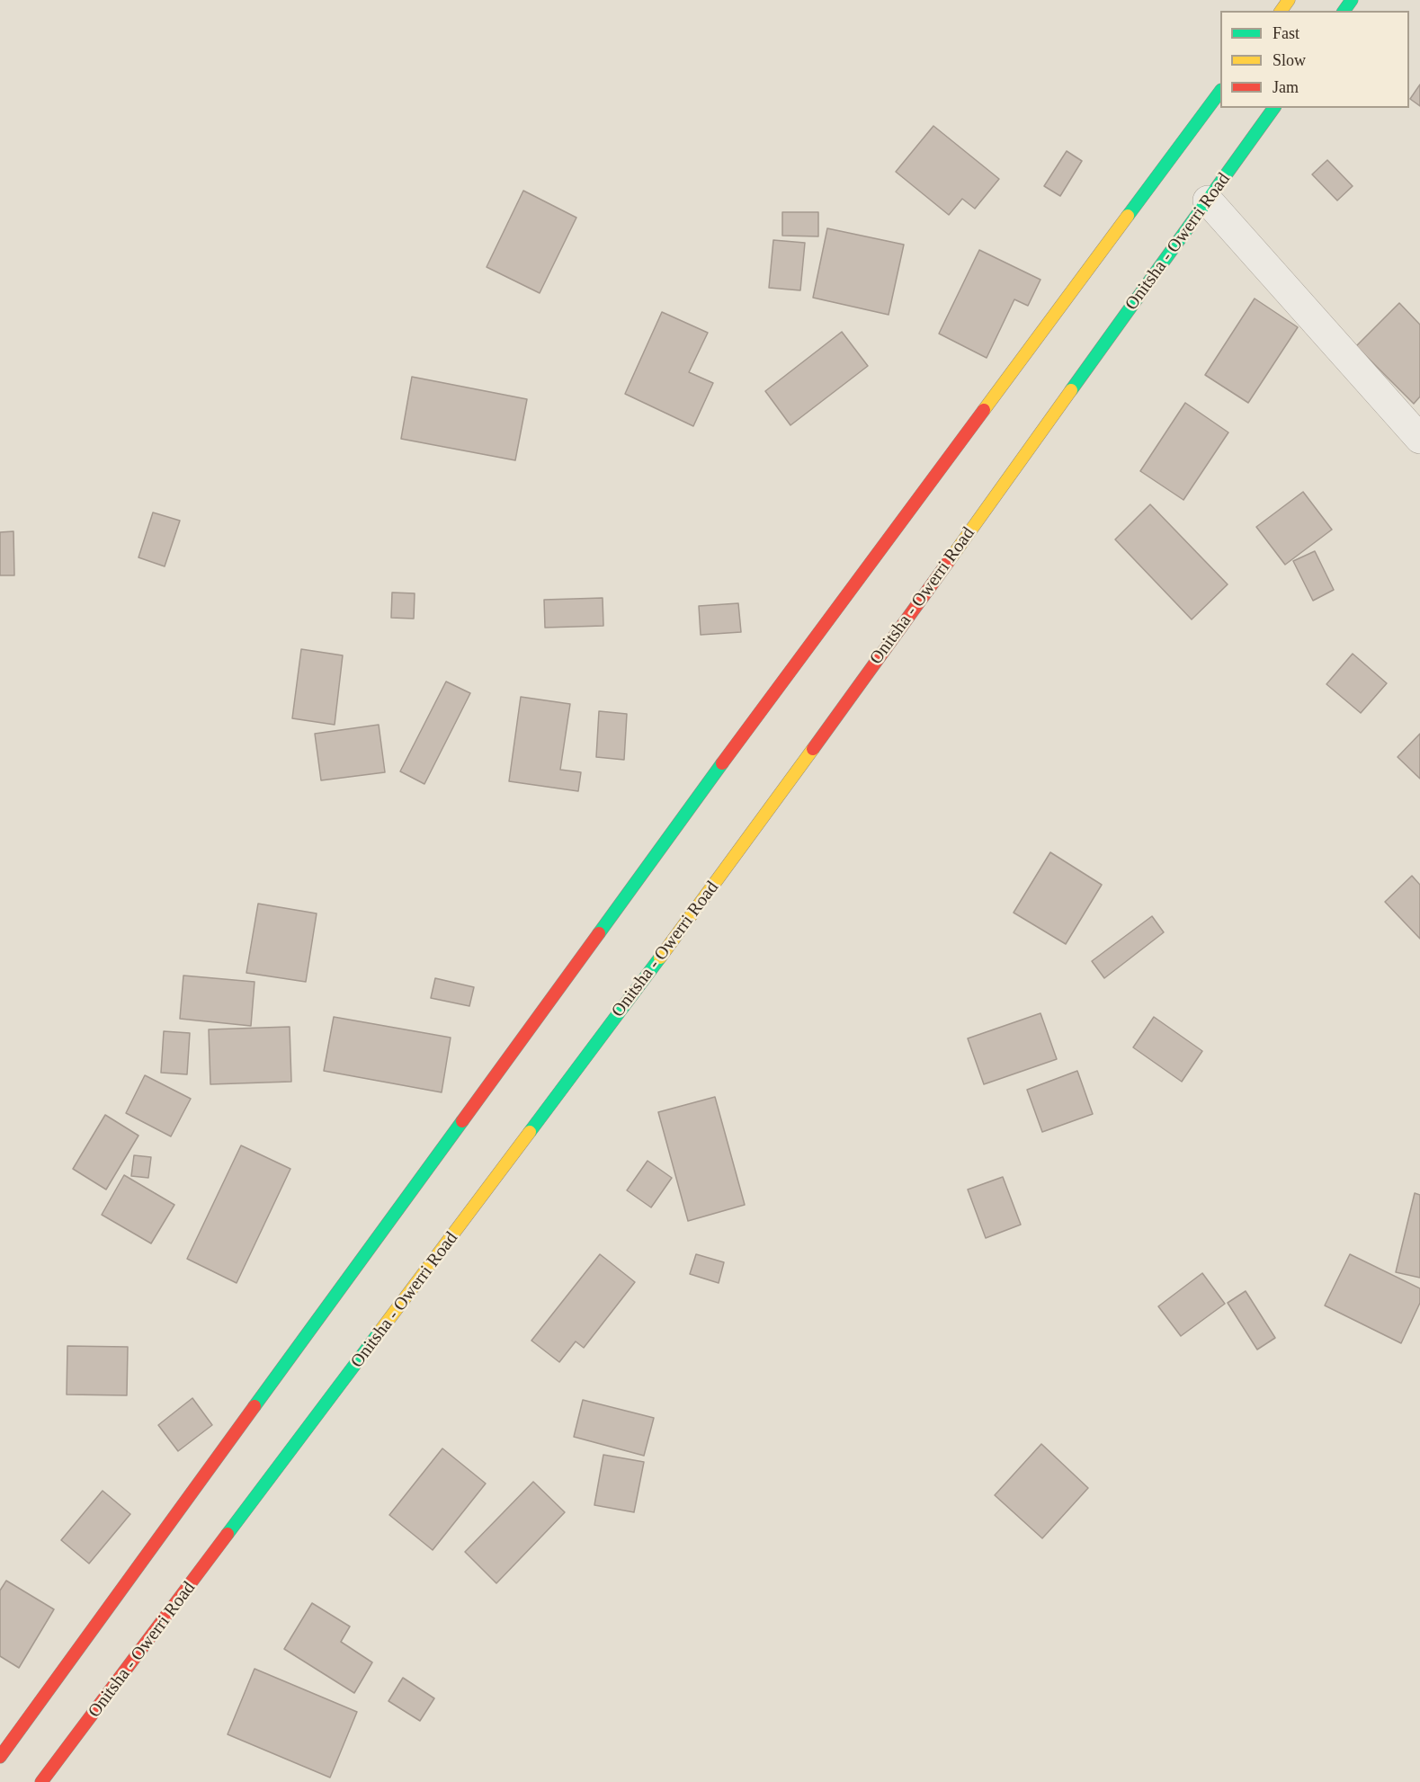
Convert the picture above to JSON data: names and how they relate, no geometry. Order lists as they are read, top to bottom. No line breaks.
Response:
{"streets":{"highway":["Onitsha - Owerri Road"]},"legend":["Fast","Slow","Jam"]}
